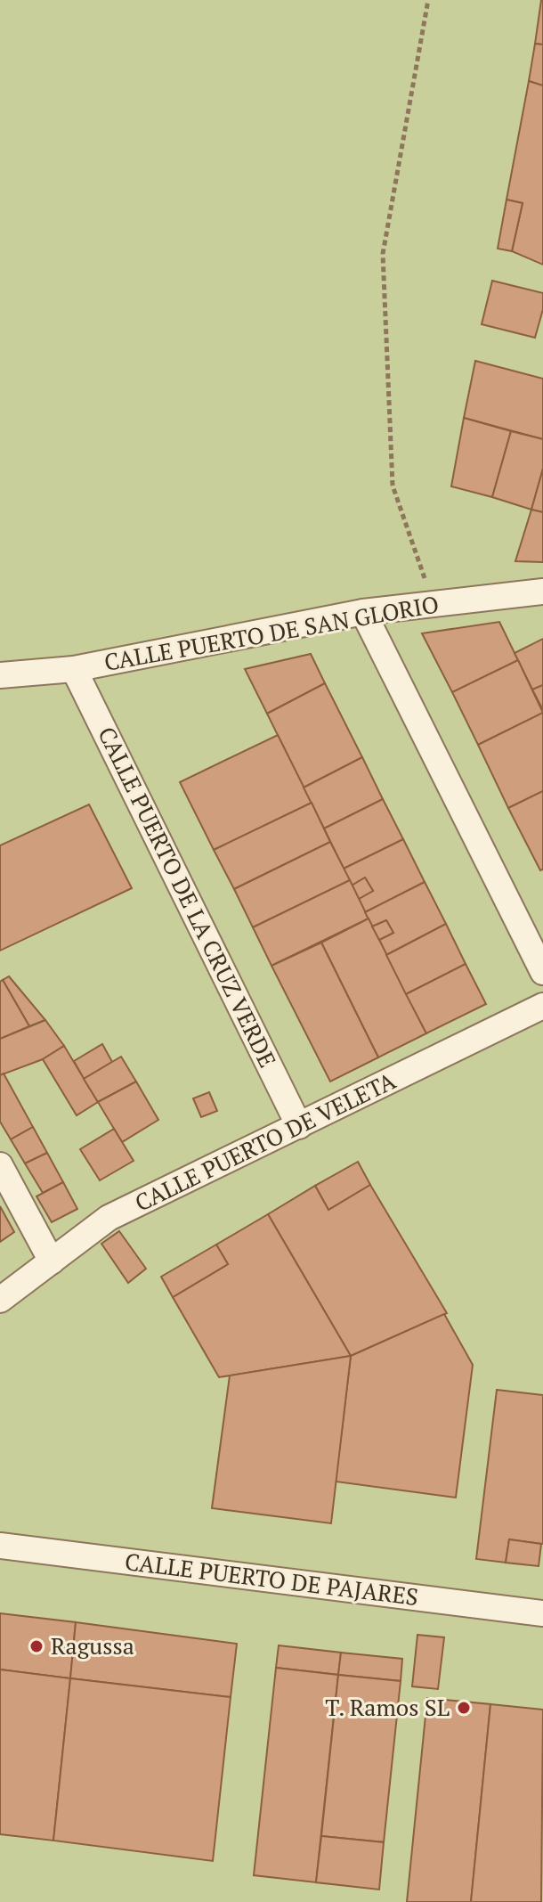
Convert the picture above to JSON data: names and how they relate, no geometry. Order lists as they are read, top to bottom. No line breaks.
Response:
{"streets":{"street":["CALLE PUERTO DE SAN GLORIO","CALLE PUERTO DE LA CRUZ VERDE","CALLE PUERTO DE VELETA","CALLE PUERTO DE PAJARES"]},"crossings":[["CALLE PUERTO DE SAN GLORIO","CALLE PUERTO DE LA CRUZ VERDE"],["CALLE PUERTO DE LA CRUZ VERDE","CALLE PUERTO DE VELETA"]],"places":["Ragussa","T. Ramos SL"]}
